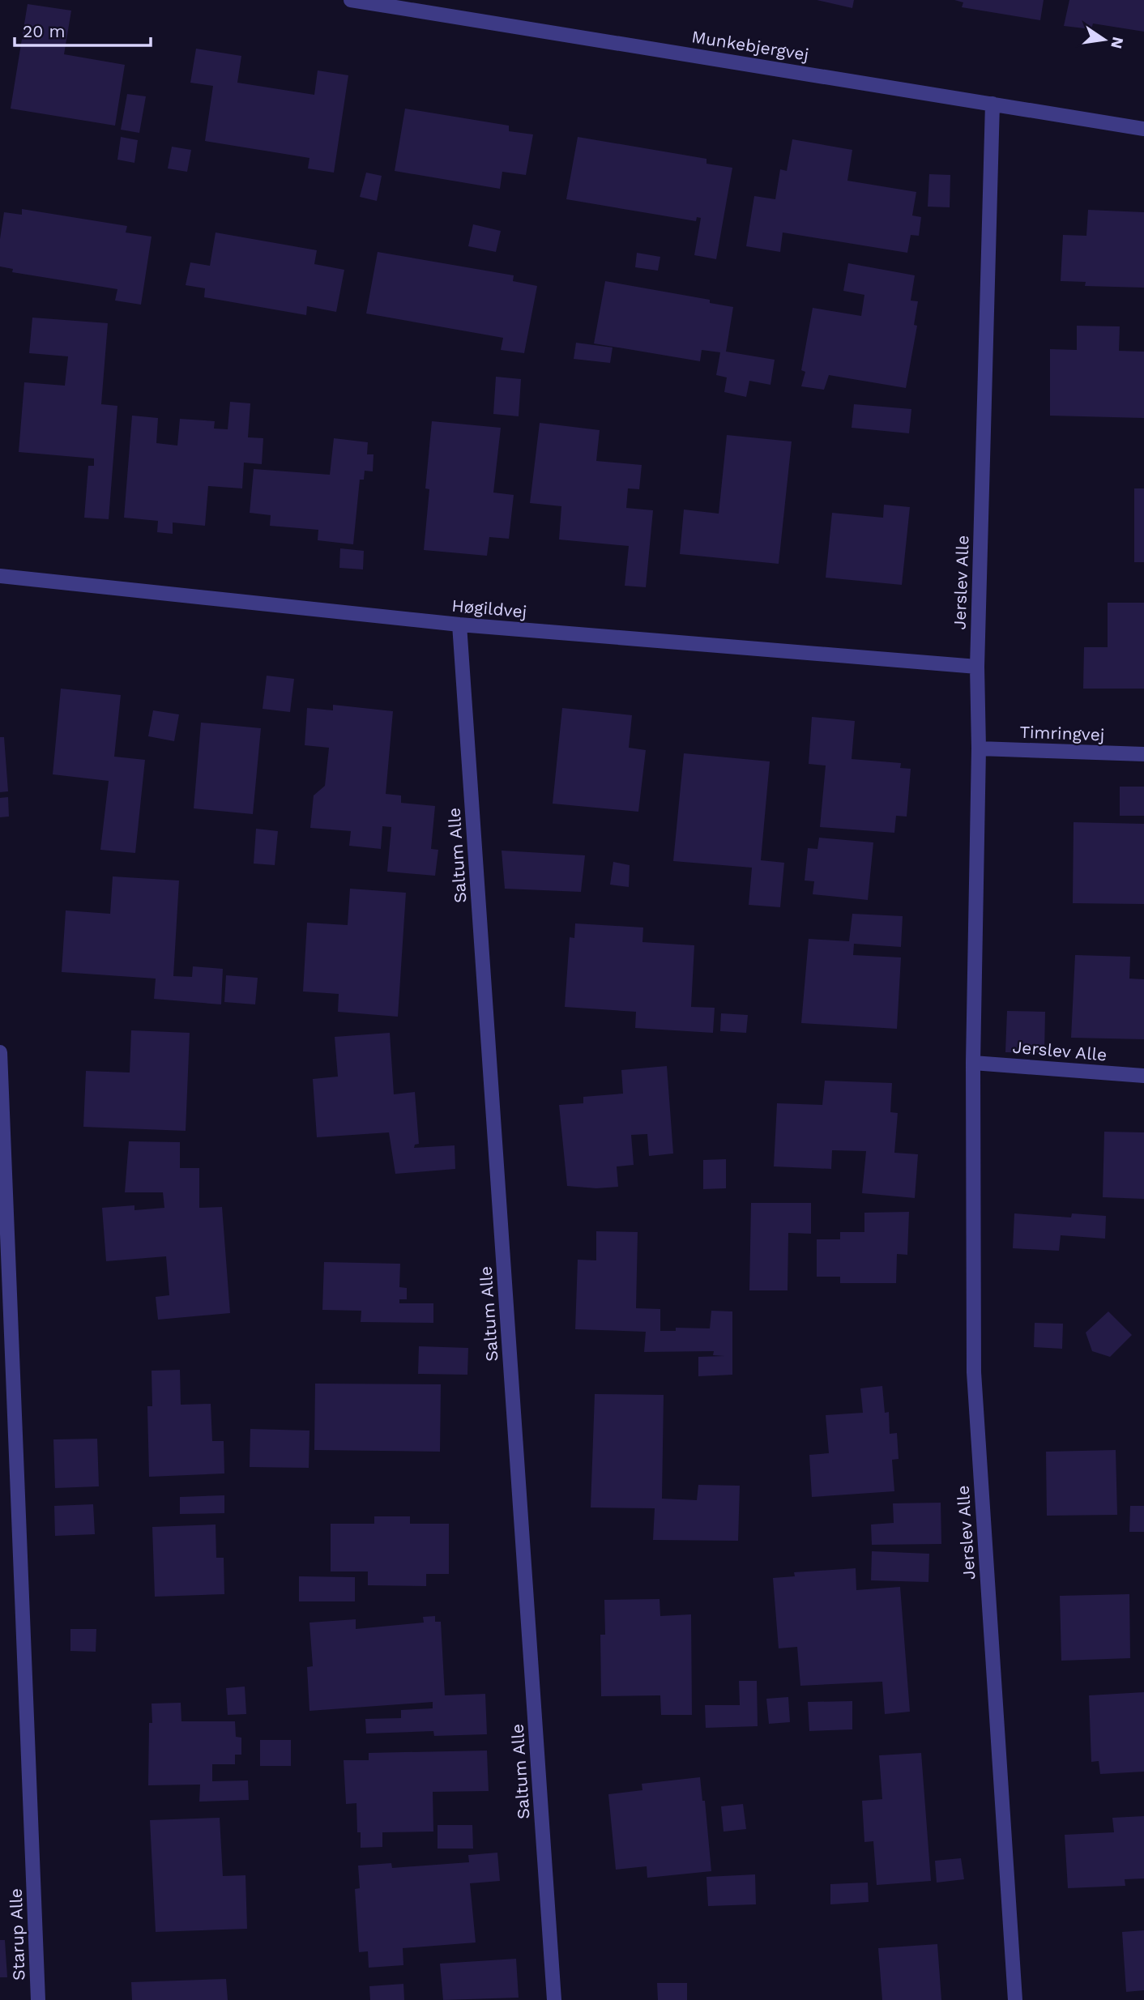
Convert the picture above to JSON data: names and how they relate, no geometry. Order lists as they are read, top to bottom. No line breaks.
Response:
{"streets":{"street":["Munkebjergvej","Jerslev Alle","Høgildvej","Timringvej","Saltum Alle","Starup Alle"]},"crossings":[["Munkebjergvej","Jerslev Alle"],["Jerslev Alle","Høgildvej"],["Jerslev Alle","Timringvej"],["Høgildvej","Saltum Alle"]],"scale_bar":"20 m","north":"right"}
